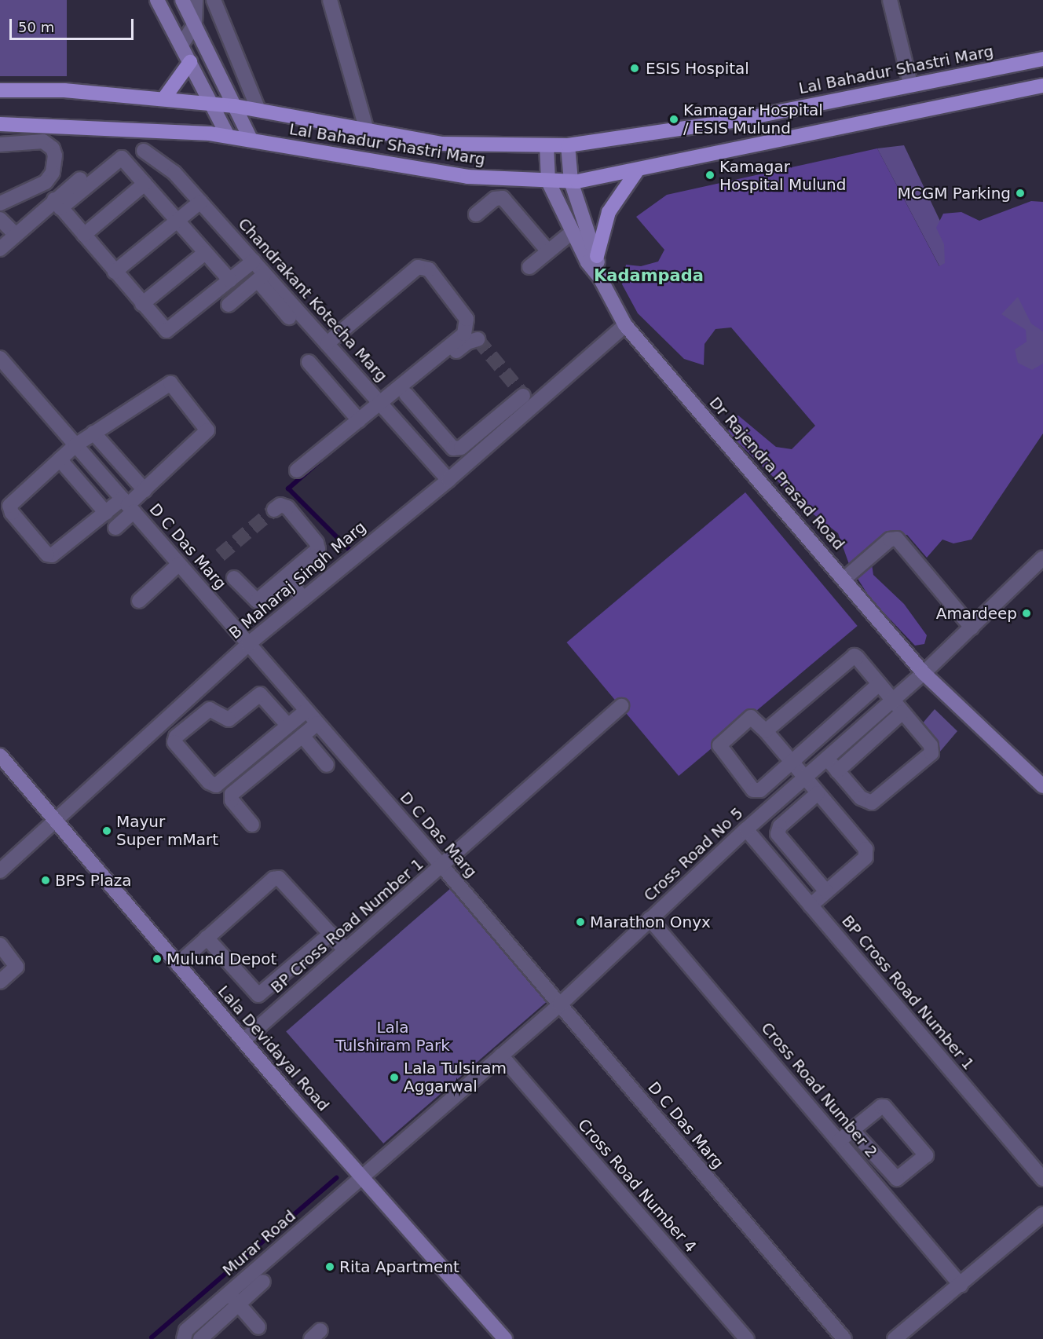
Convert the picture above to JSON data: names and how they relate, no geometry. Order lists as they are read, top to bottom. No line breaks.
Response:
{"streets":{"main road":["Lal Bahadur Shastri Marg"],"street":["Chandrakant Kotecha Marg","Dr Rajendra Prasad Road","D C Das Marg","B Maharaj Singh Marg","Cross Road No 5","BP Cross Road Number 1","Lala Devidayal Road","Cross Road Number 2","Cross Road Number 4","Murar Road"]},"crossings":[["Lal Bahadur Shastri Marg","Dr Rajendra Prasad Road"],["Chandrakant Kotecha Marg","B Maharaj Singh Marg"],["Dr Rajendra Prasad Road","B Maharaj Singh Marg"],["Dr Rajendra Prasad Road","Cross Road No 5"],["D C Das Marg","B Maharaj Singh Marg"],["D C Das Marg","Cross Road No 5"],["D C Das Marg","BP Cross Road Number 1"],["B Maharaj Singh Marg","Lala Devidayal Road"],["Cross Road No 5","BP Cross Road Number 1"],["Cross Road No 5","Lala Devidayal Road"],["Cross Road No 5","Cross Road Number 2"],["Cross Road No 5","Cross Road Number 4"],["Cross Road No 5","Murar Road"],["BP Cross Road Number 1","Lala Devidayal Road"],["Lala Devidayal Road","Murar Road"]],"districts":["Kadampada"],"parks":["Lala Tulshiram Park"],"places":["ESIS Hospital","Kamagar Hospital / ESIS Mulund","Kamagar Hospital Mulund","MCGM Parking","Amardeep","Mayur Super mMart","BPS Plaza","Marathon Onyx","Mulund Depot","Lala Tulsiram Aggarwal","Rita Apartment"],"scale_bar":"50 m"}
